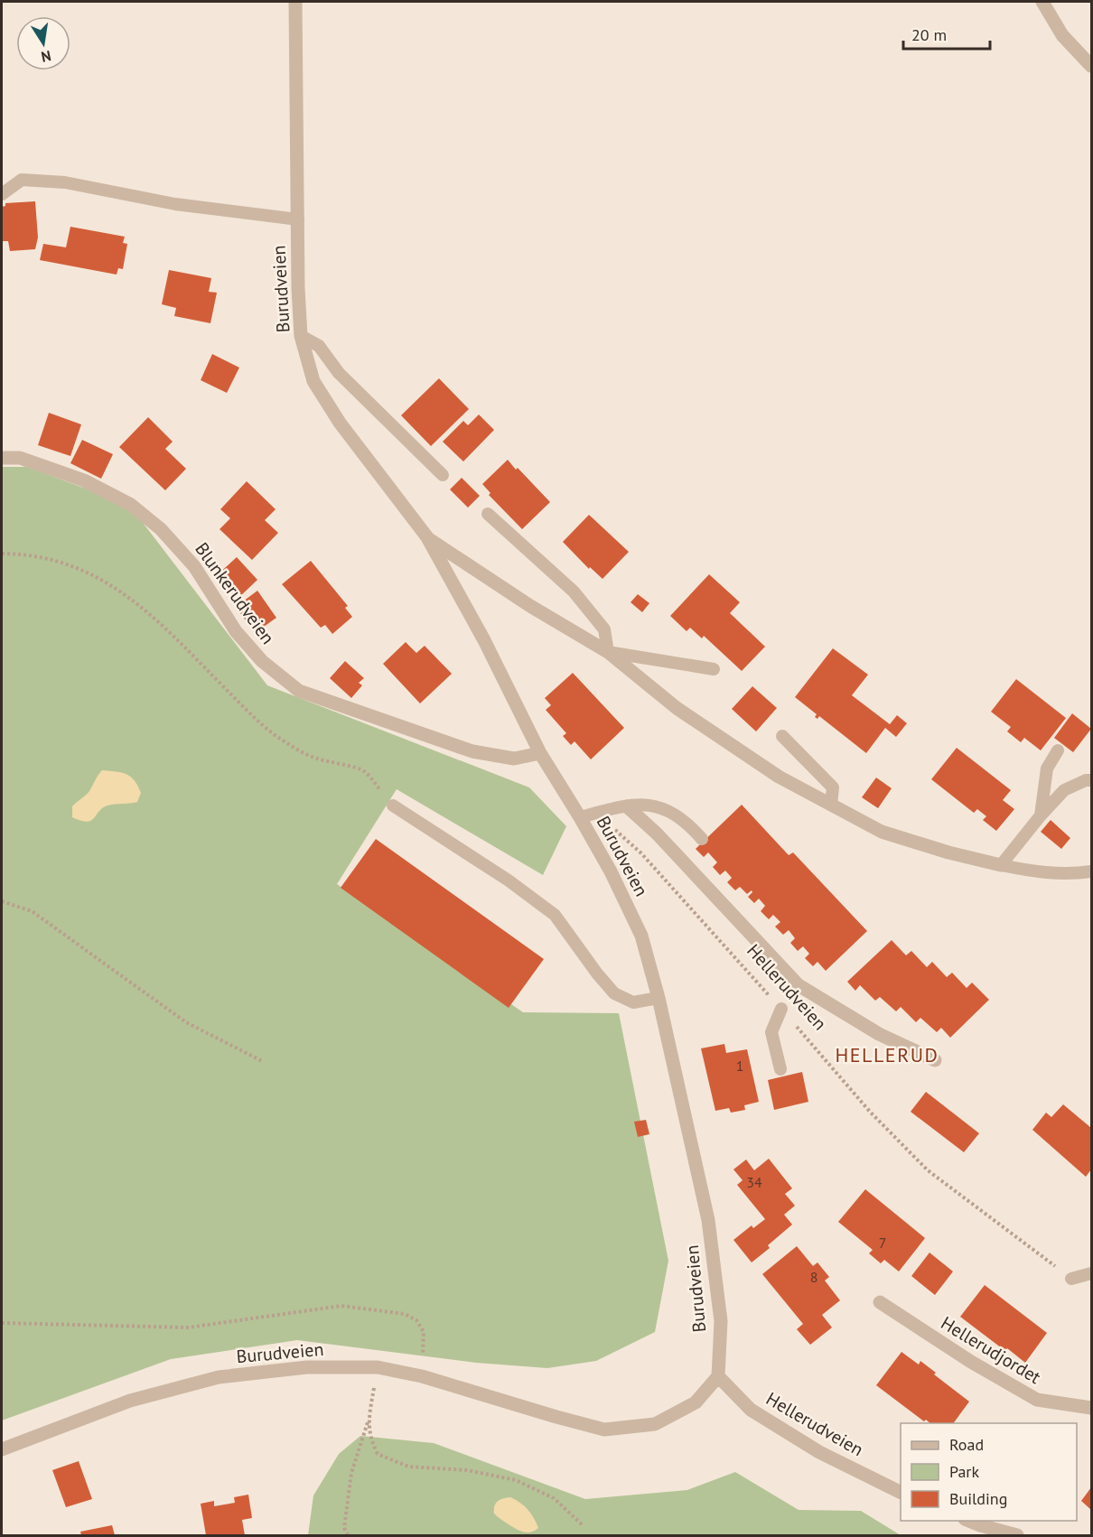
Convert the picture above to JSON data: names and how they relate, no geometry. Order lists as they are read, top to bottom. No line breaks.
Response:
{"streets":{"street":["Burudveien","Blunkerudveien","Hellerudveien","Hellerudjordet"]},"crossings":[["Burudveien","Blunkerudveien"],["Burudveien","Hellerudveien"]],"districts":["HELLERUD"],"house_numbers":["1","34","7","8"],"legend":["Road","Park","Building"],"scale_bar":"20 m","north":"bottom"}
